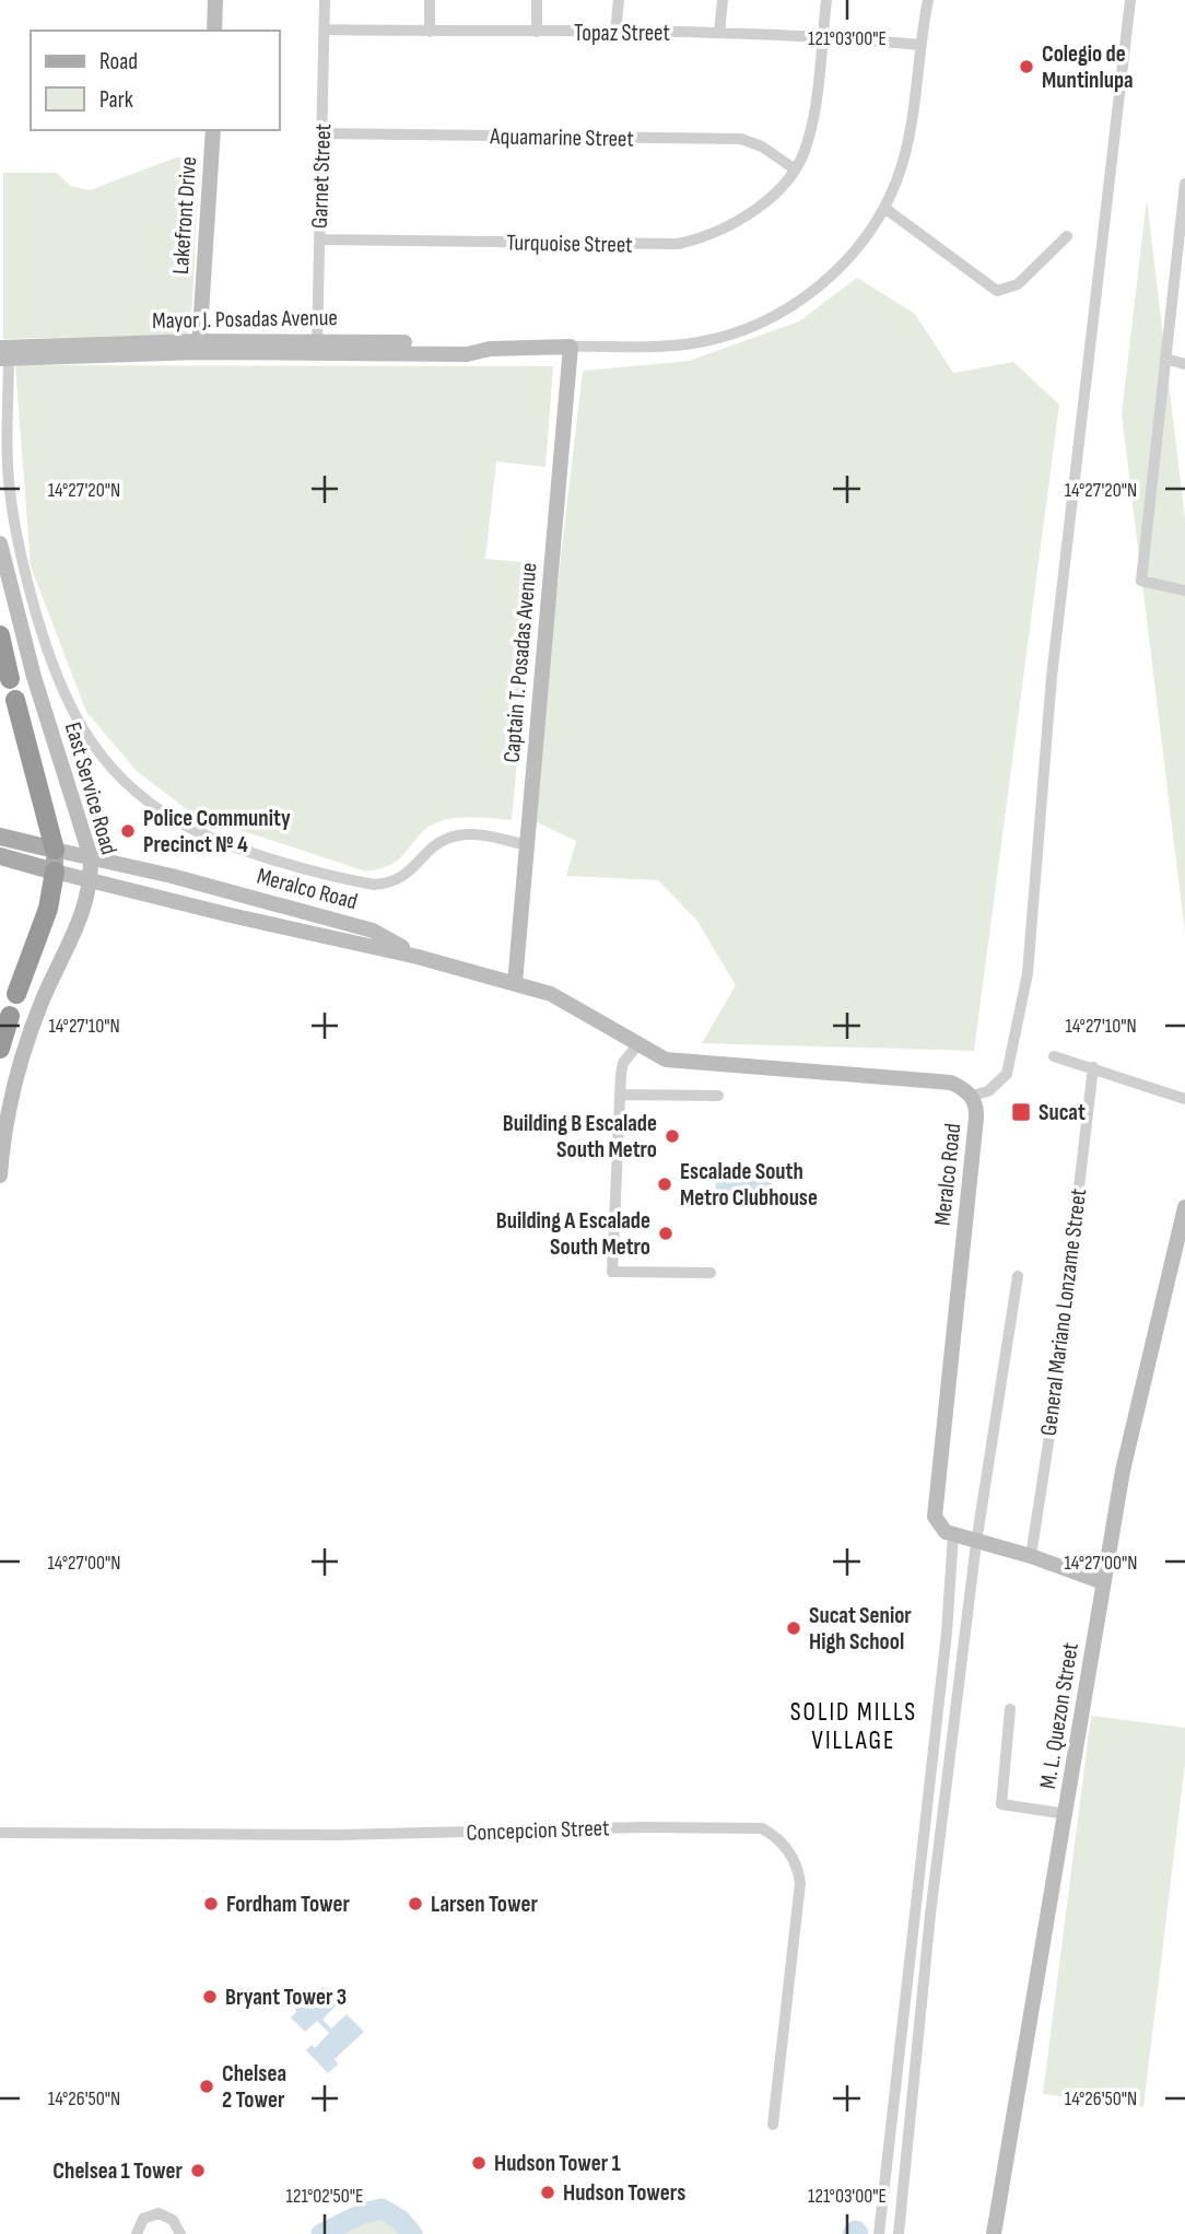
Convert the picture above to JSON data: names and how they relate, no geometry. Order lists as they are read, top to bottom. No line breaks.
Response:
{"streets":{"main road":["Lakefront Drive","Mayor J. Posadas Avenue","Captain T. Posadas Avenue","East Service Road","Meralco Road","M. L. Quezon Street"],"street":["Topaz Street","Aquamarine Street","Garnet Street","Turquoise Street","General Mariano Lonzame Street","Concepcion Street"]},"crossings":[["Topaz Street","Garnet Street"],["Topaz Street","Turquoise Street"],["Topaz Street","Mayor J. Posadas Avenue"],["Aquamarine Street","Garnet Street"],["Aquamarine Street","Turquoise Street"],["Garnet Street","Turquoise Street"],["Garnet Street","Mayor J. Posadas Avenue"],["Lakefront Drive","Mayor J. Posadas Avenue"],["Mayor J. Posadas Avenue","Captain T. Posadas Avenue"],["Captain T. Posadas Avenue","Meralco Road"],["East Service Road","Meralco Road"]],"districts":["SOLID MILLS VILLAGE"],"places":{"other":["Colegio de Muntinlupa","Police Community Precinct № 4","Building B Escalade South Metro","Escalade South Metro Clubhouse","Building A Escalade South Metro","Sucat Senior High School","Fordham Tower","Larsen Tower","Bryant Tower 3","Chelsea 2 Tower","Hudson Tower 1","Chelsea 1 Tower","Hudson Towers"],"transit":["Sucat"]},"legend":["Road","Park"],"coordinates":["121°03'00\"E","14°27'20\"N","14°27'10\"N","14°27'00\"N","14°26'50\"N","121°02'50\"E"]}
